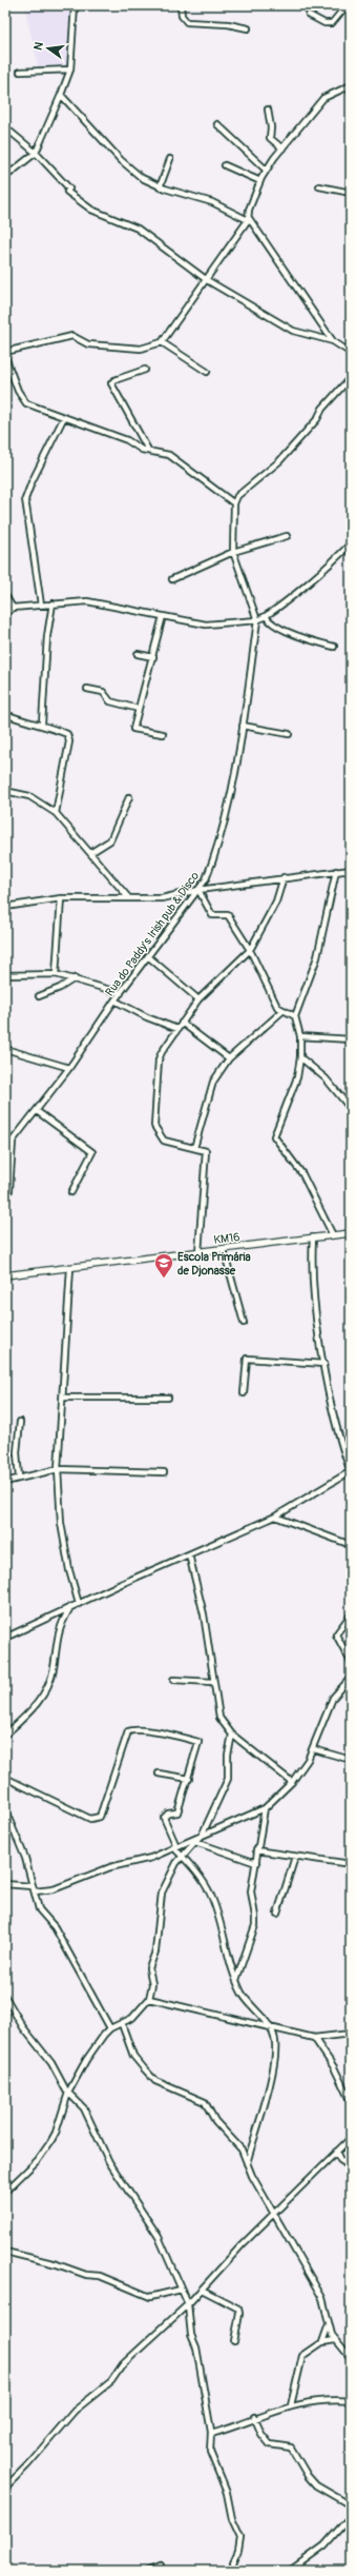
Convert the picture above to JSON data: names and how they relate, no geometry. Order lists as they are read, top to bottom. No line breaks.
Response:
{"streets":{"street":["Rua do Paddy's Irish pub & Disco","KM16"]},"places":{"school or university":["Escola Primária de Djonasse"]},"north":"left"}
